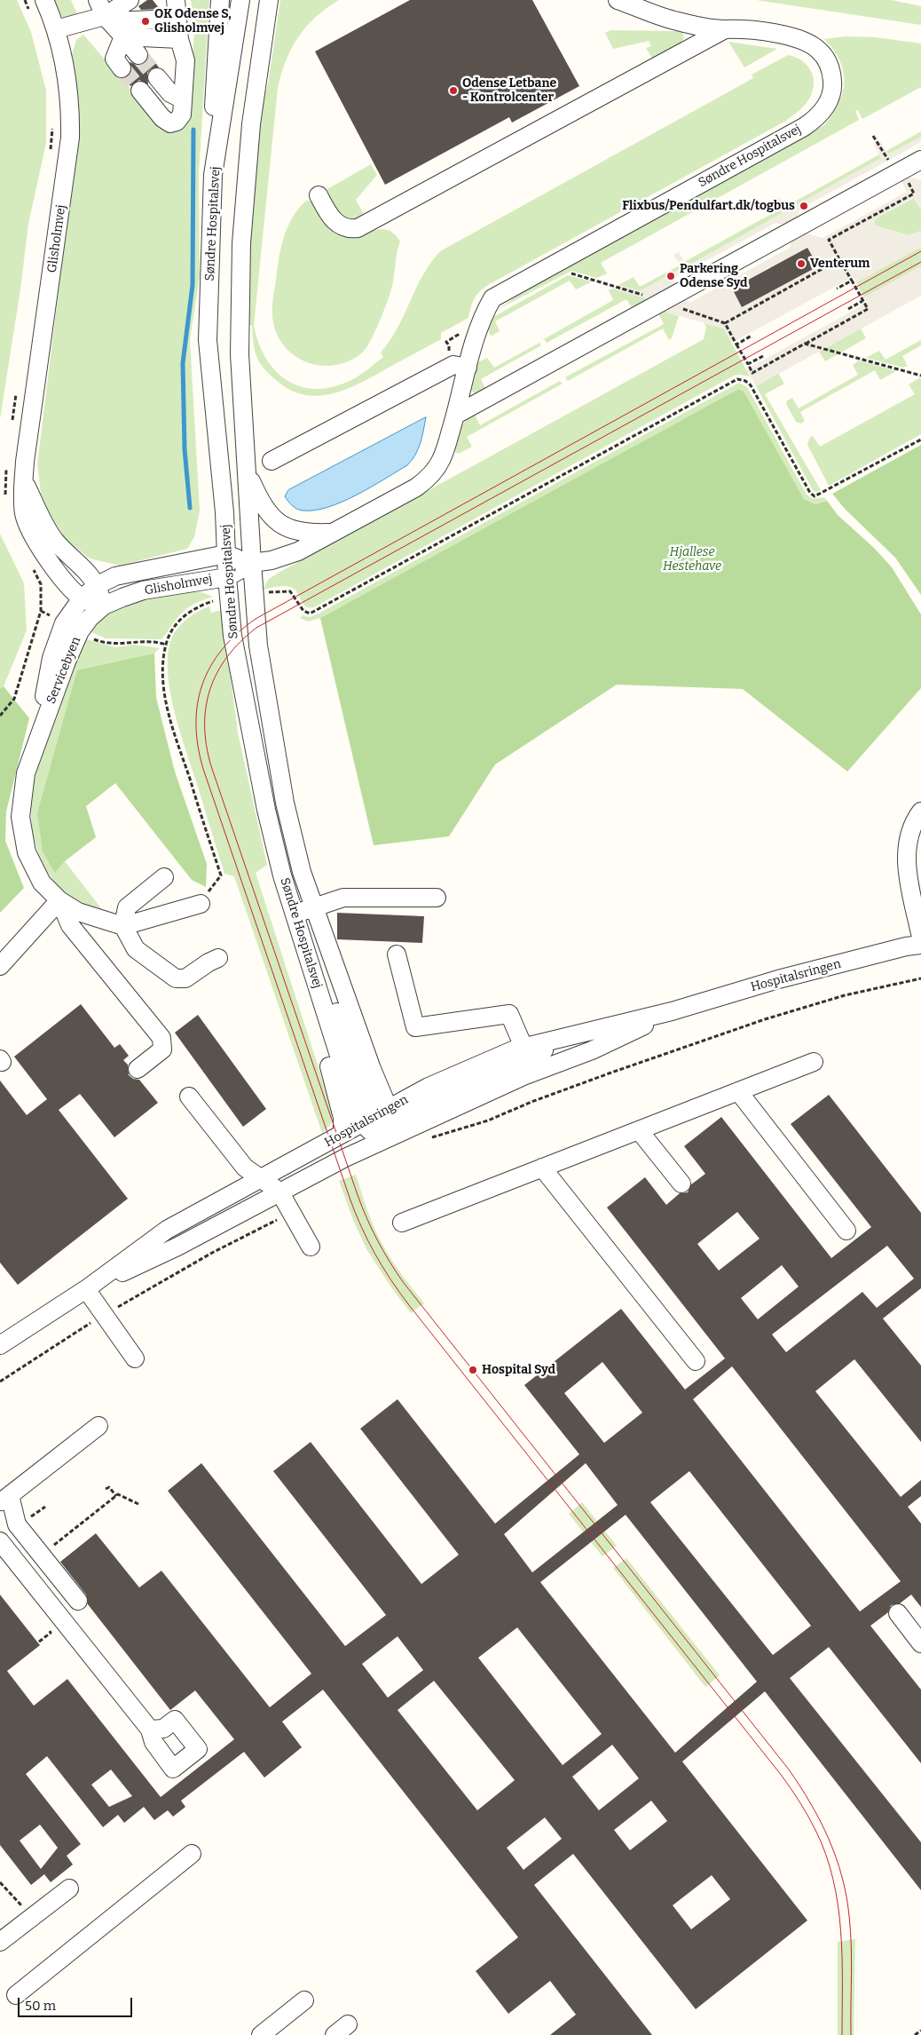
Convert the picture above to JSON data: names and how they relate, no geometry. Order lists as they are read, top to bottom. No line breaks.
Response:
{"streets":{"street":["Søndre Hospitalsvej","Glisholmvej","Servicebyen","Hospitalsringen"]},"crossings":[["Søndre Hospitalsvej","Glisholmvej"],["Søndre Hospitalsvej","Hospitalsringen"],["Glisholmvej","Servicebyen"]],"parks":["Hjallese Hestehave"],"places":["OK Odense S, Glisholmvej","Odense Letbane - Kontrolcenter","Flixbus/Pendulfart.dk/togbus","Venterum","Parkering Odense Syd","Hospital Syd"],"scale_bar":"50 m"}
